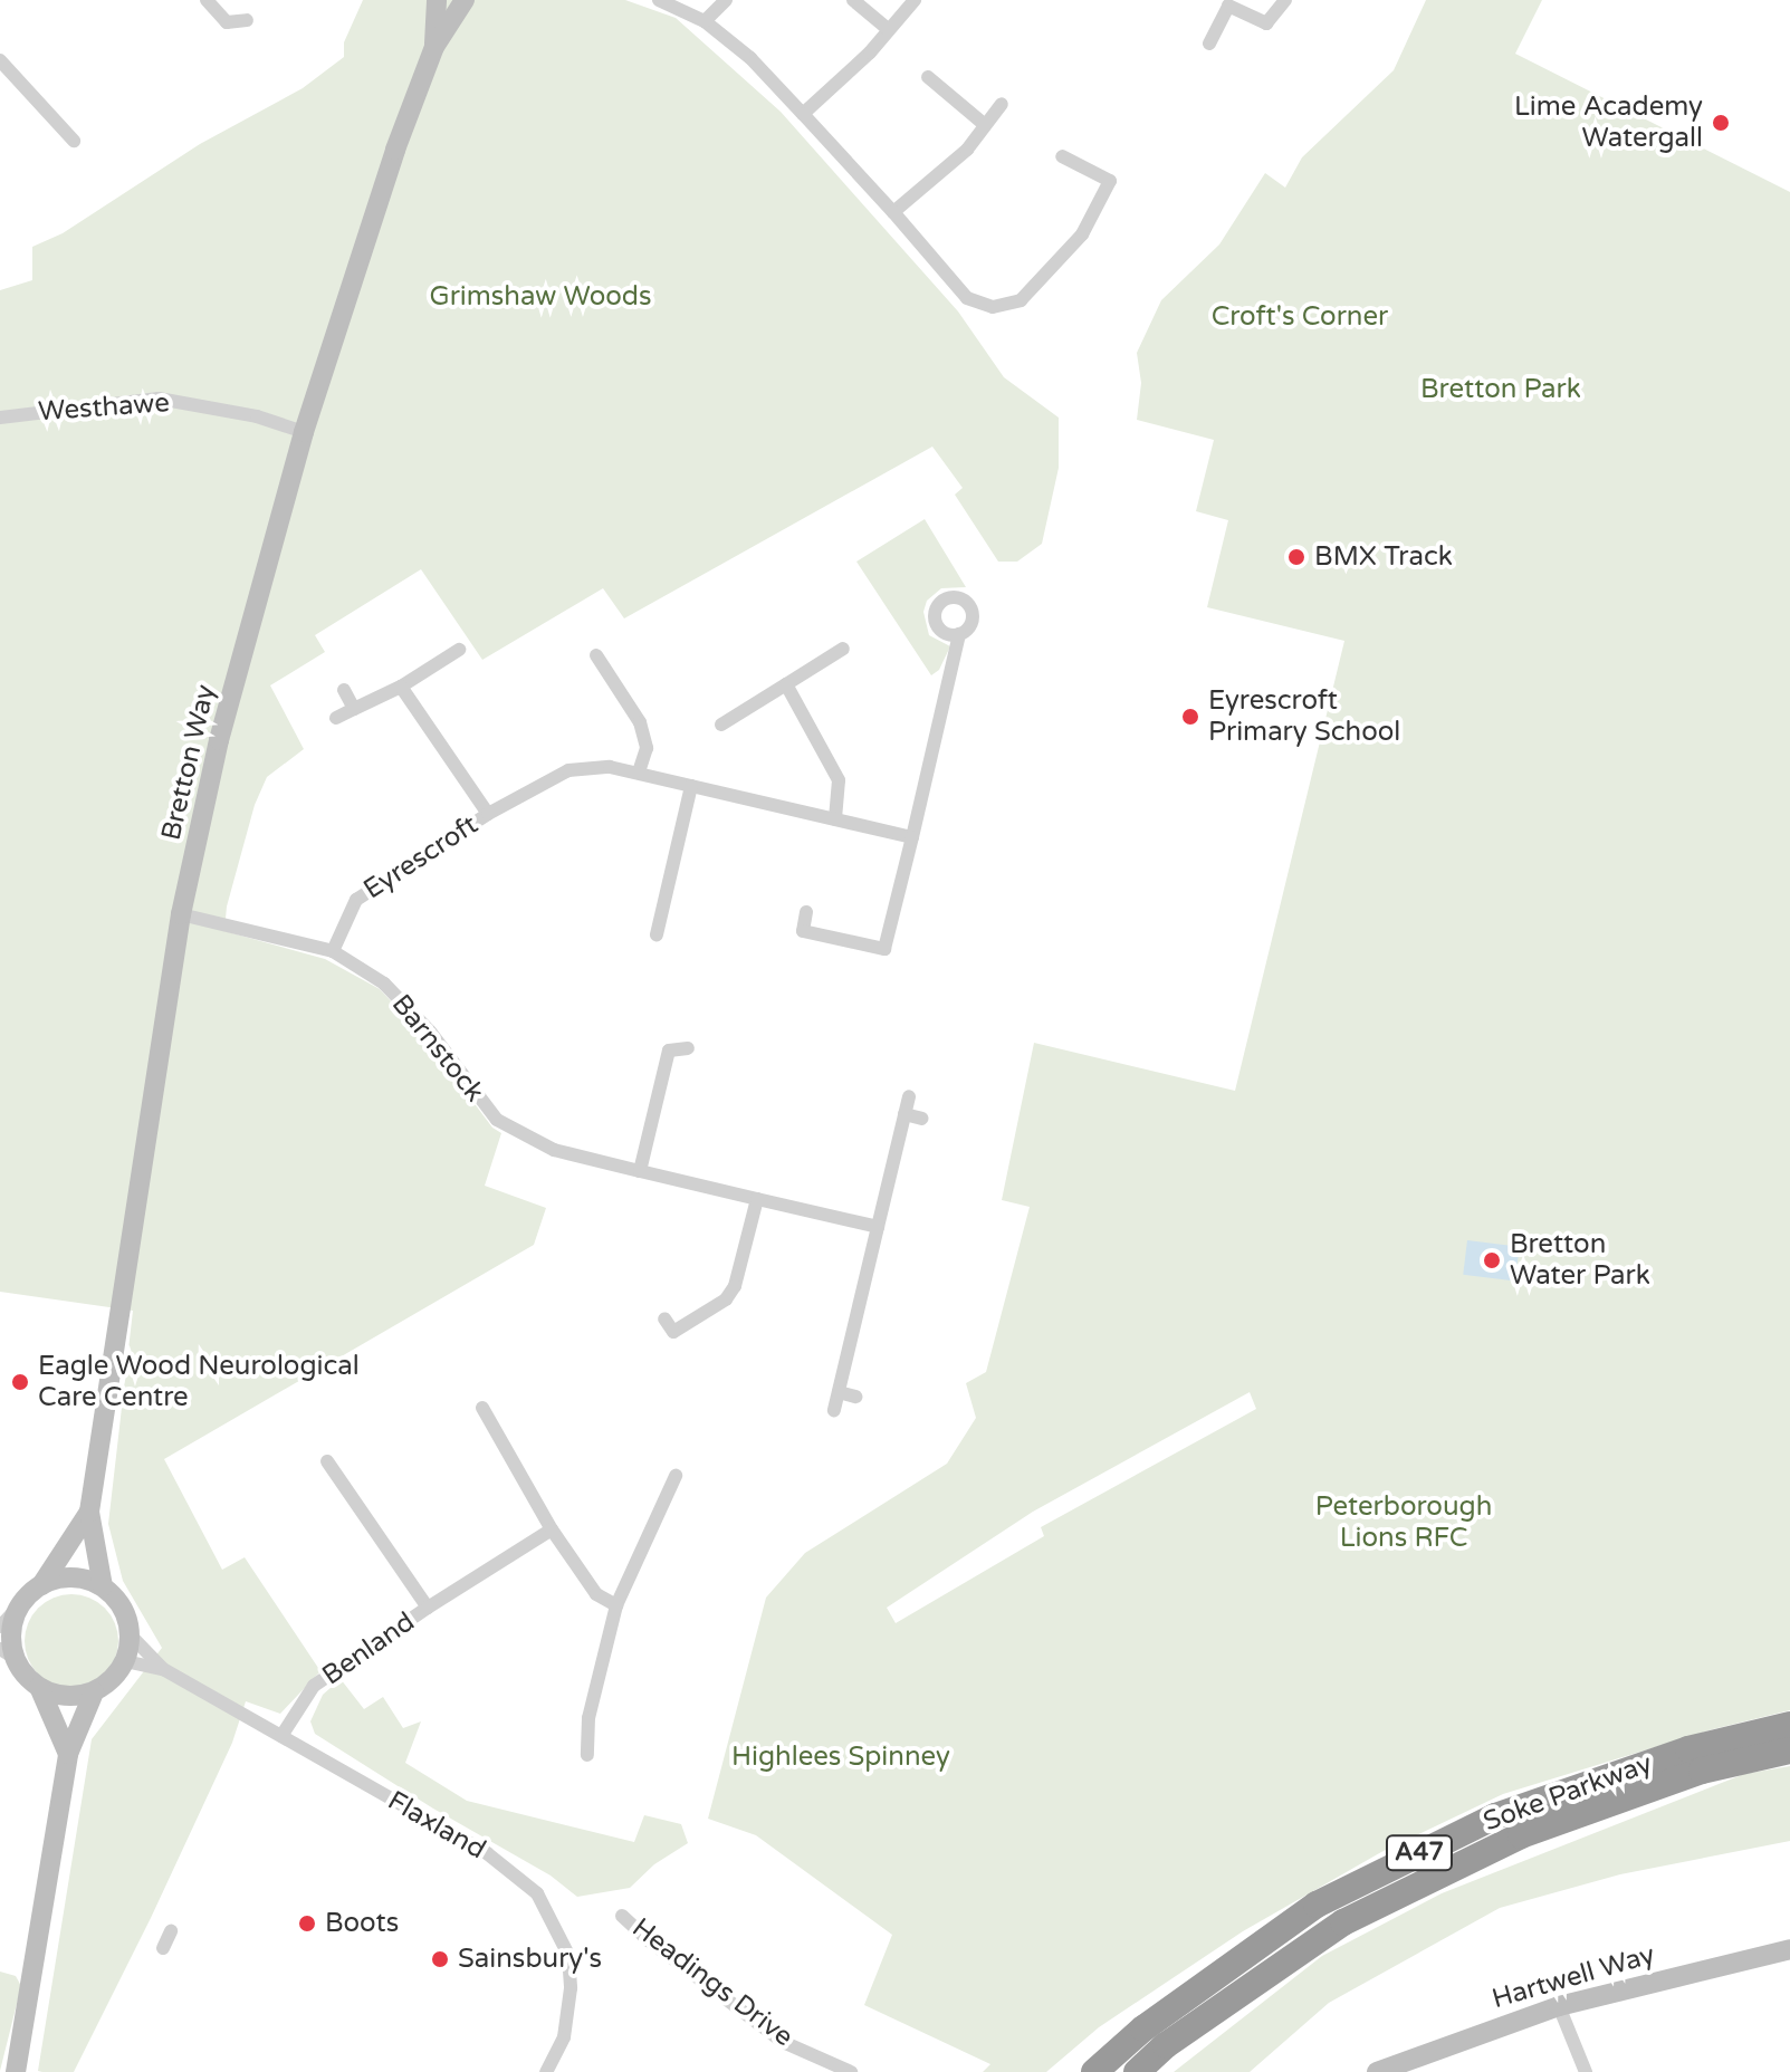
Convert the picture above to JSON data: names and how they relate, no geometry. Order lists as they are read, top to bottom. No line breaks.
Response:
{"streets":{"highway":["Soke Parkway","A47"],"street":["Westhawe","Bretton Way","Eyrescroft","Barnstock","Benland","Flaxland","Hartwell Way","Headings Drive"]},"crossings":[["Westhawe","Bretton Way"],["Bretton Way","Barnstock"],["Bretton Way","Flaxland"],["Eyrescroft","Barnstock"],["Benland","Flaxland"]],"parks":["Grimshaw Woods","Croft's Corner","Bretton Park","Peterborough Lions RFC","Highlees Spinney"],"places":["Lime Academy Watergall","BMX Track","Eyrescroft Primary School","Bretton Water Park","Eagle Wood Neurological Care Centre","Boots","Sainsbury's"]}
